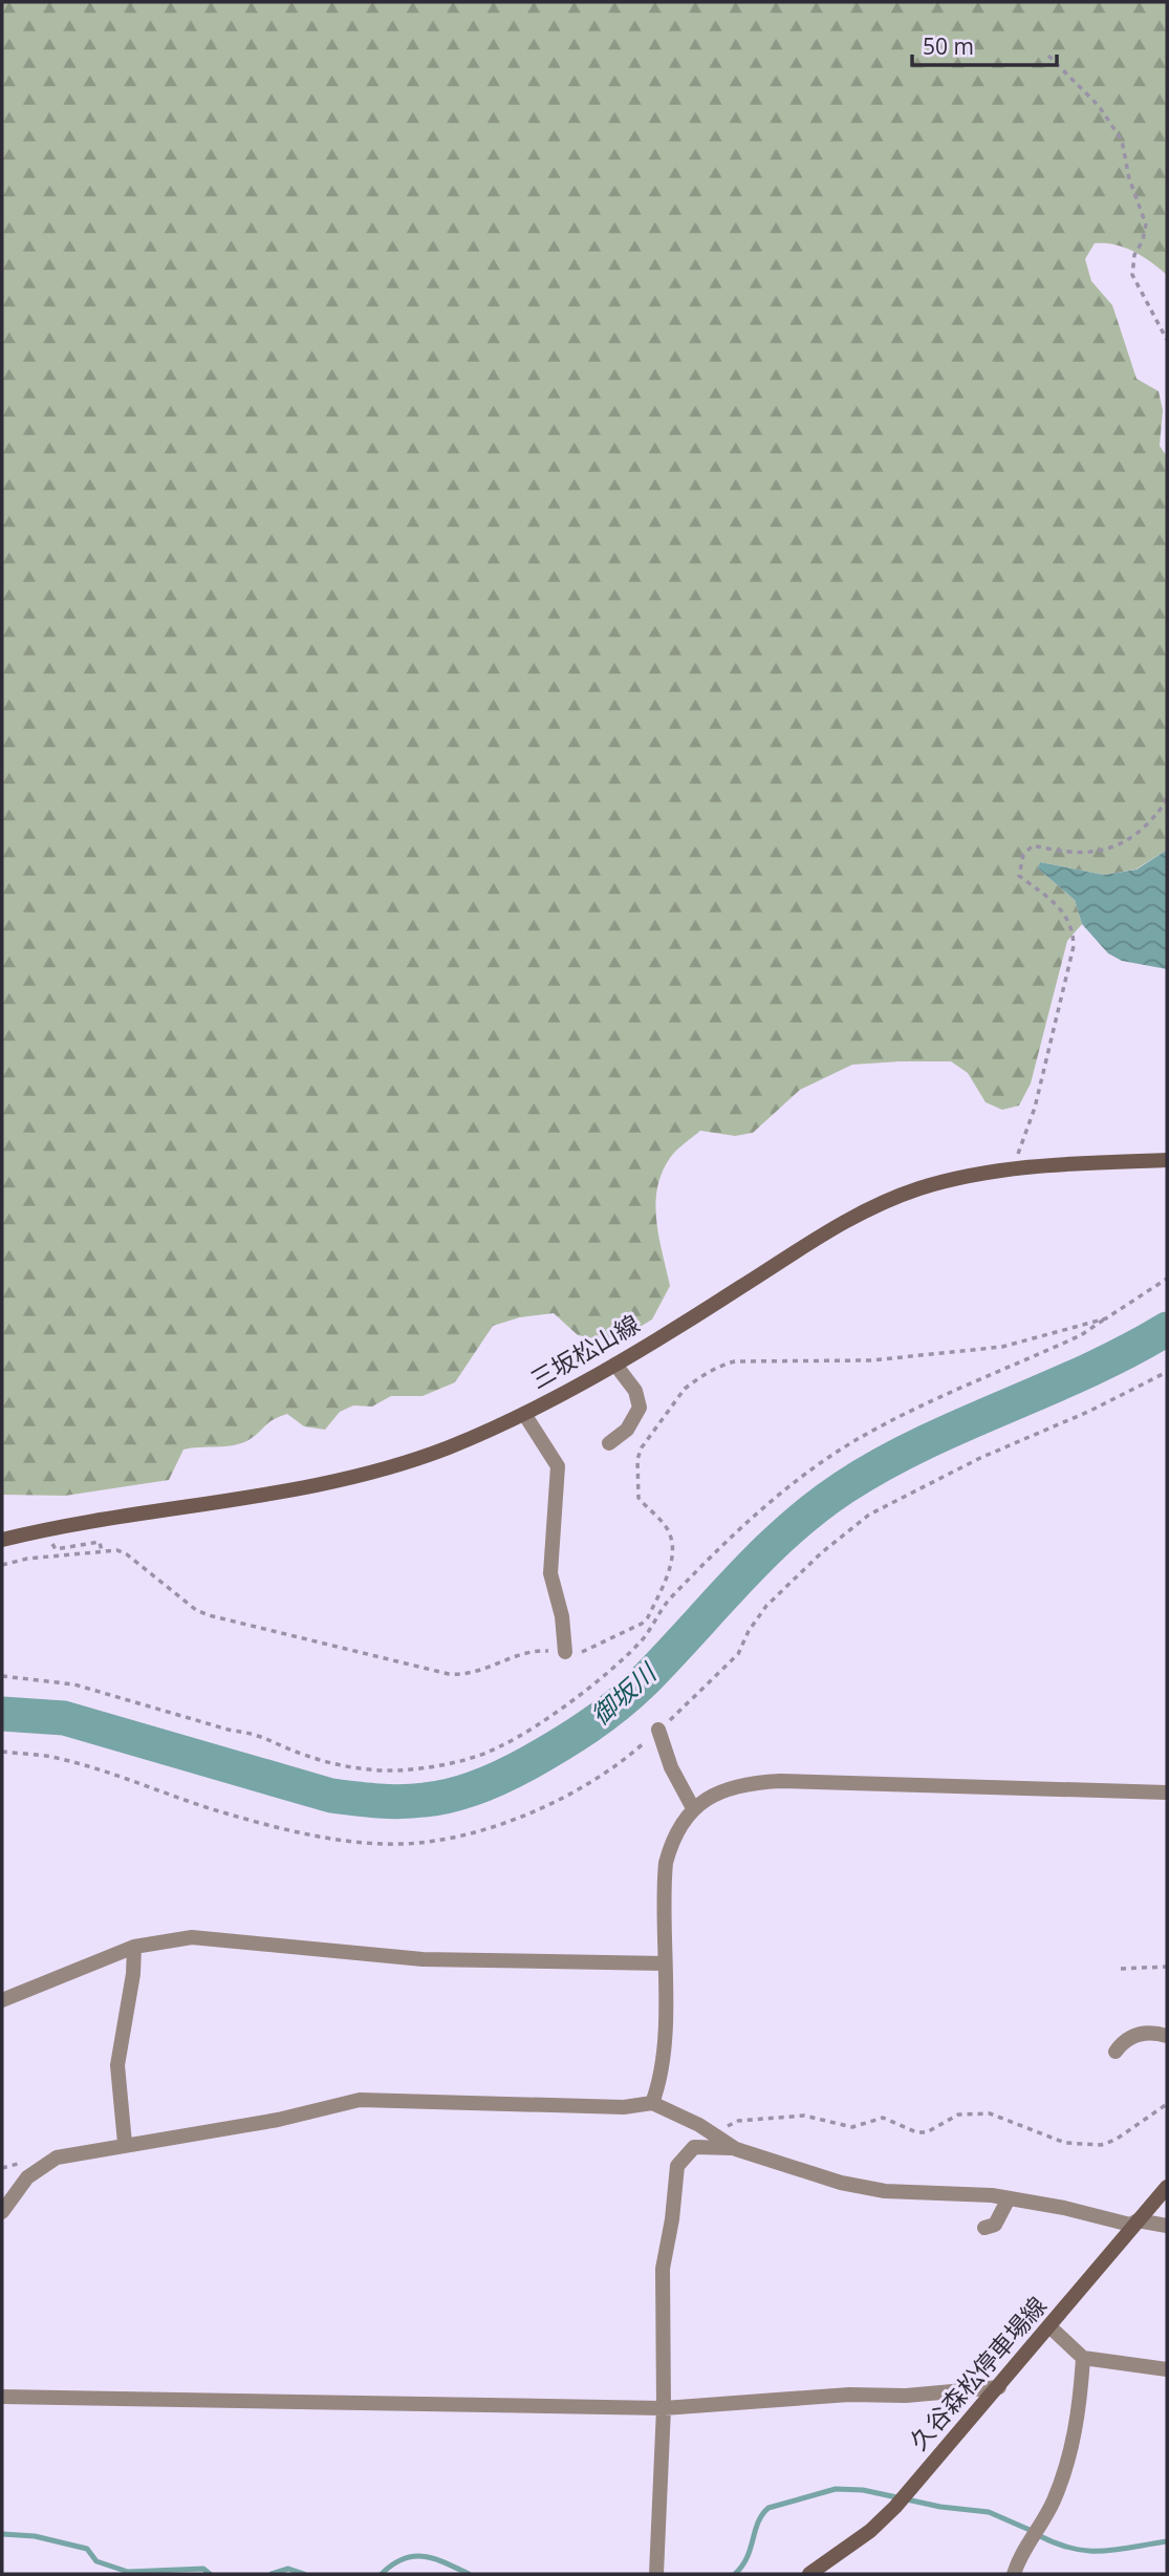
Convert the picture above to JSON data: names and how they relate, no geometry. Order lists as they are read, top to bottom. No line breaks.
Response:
{"streets":{"main road":["三坂松山線","久谷森松停車場線"]},"water":["御坂川"],"scale_bar":"50 m"}
